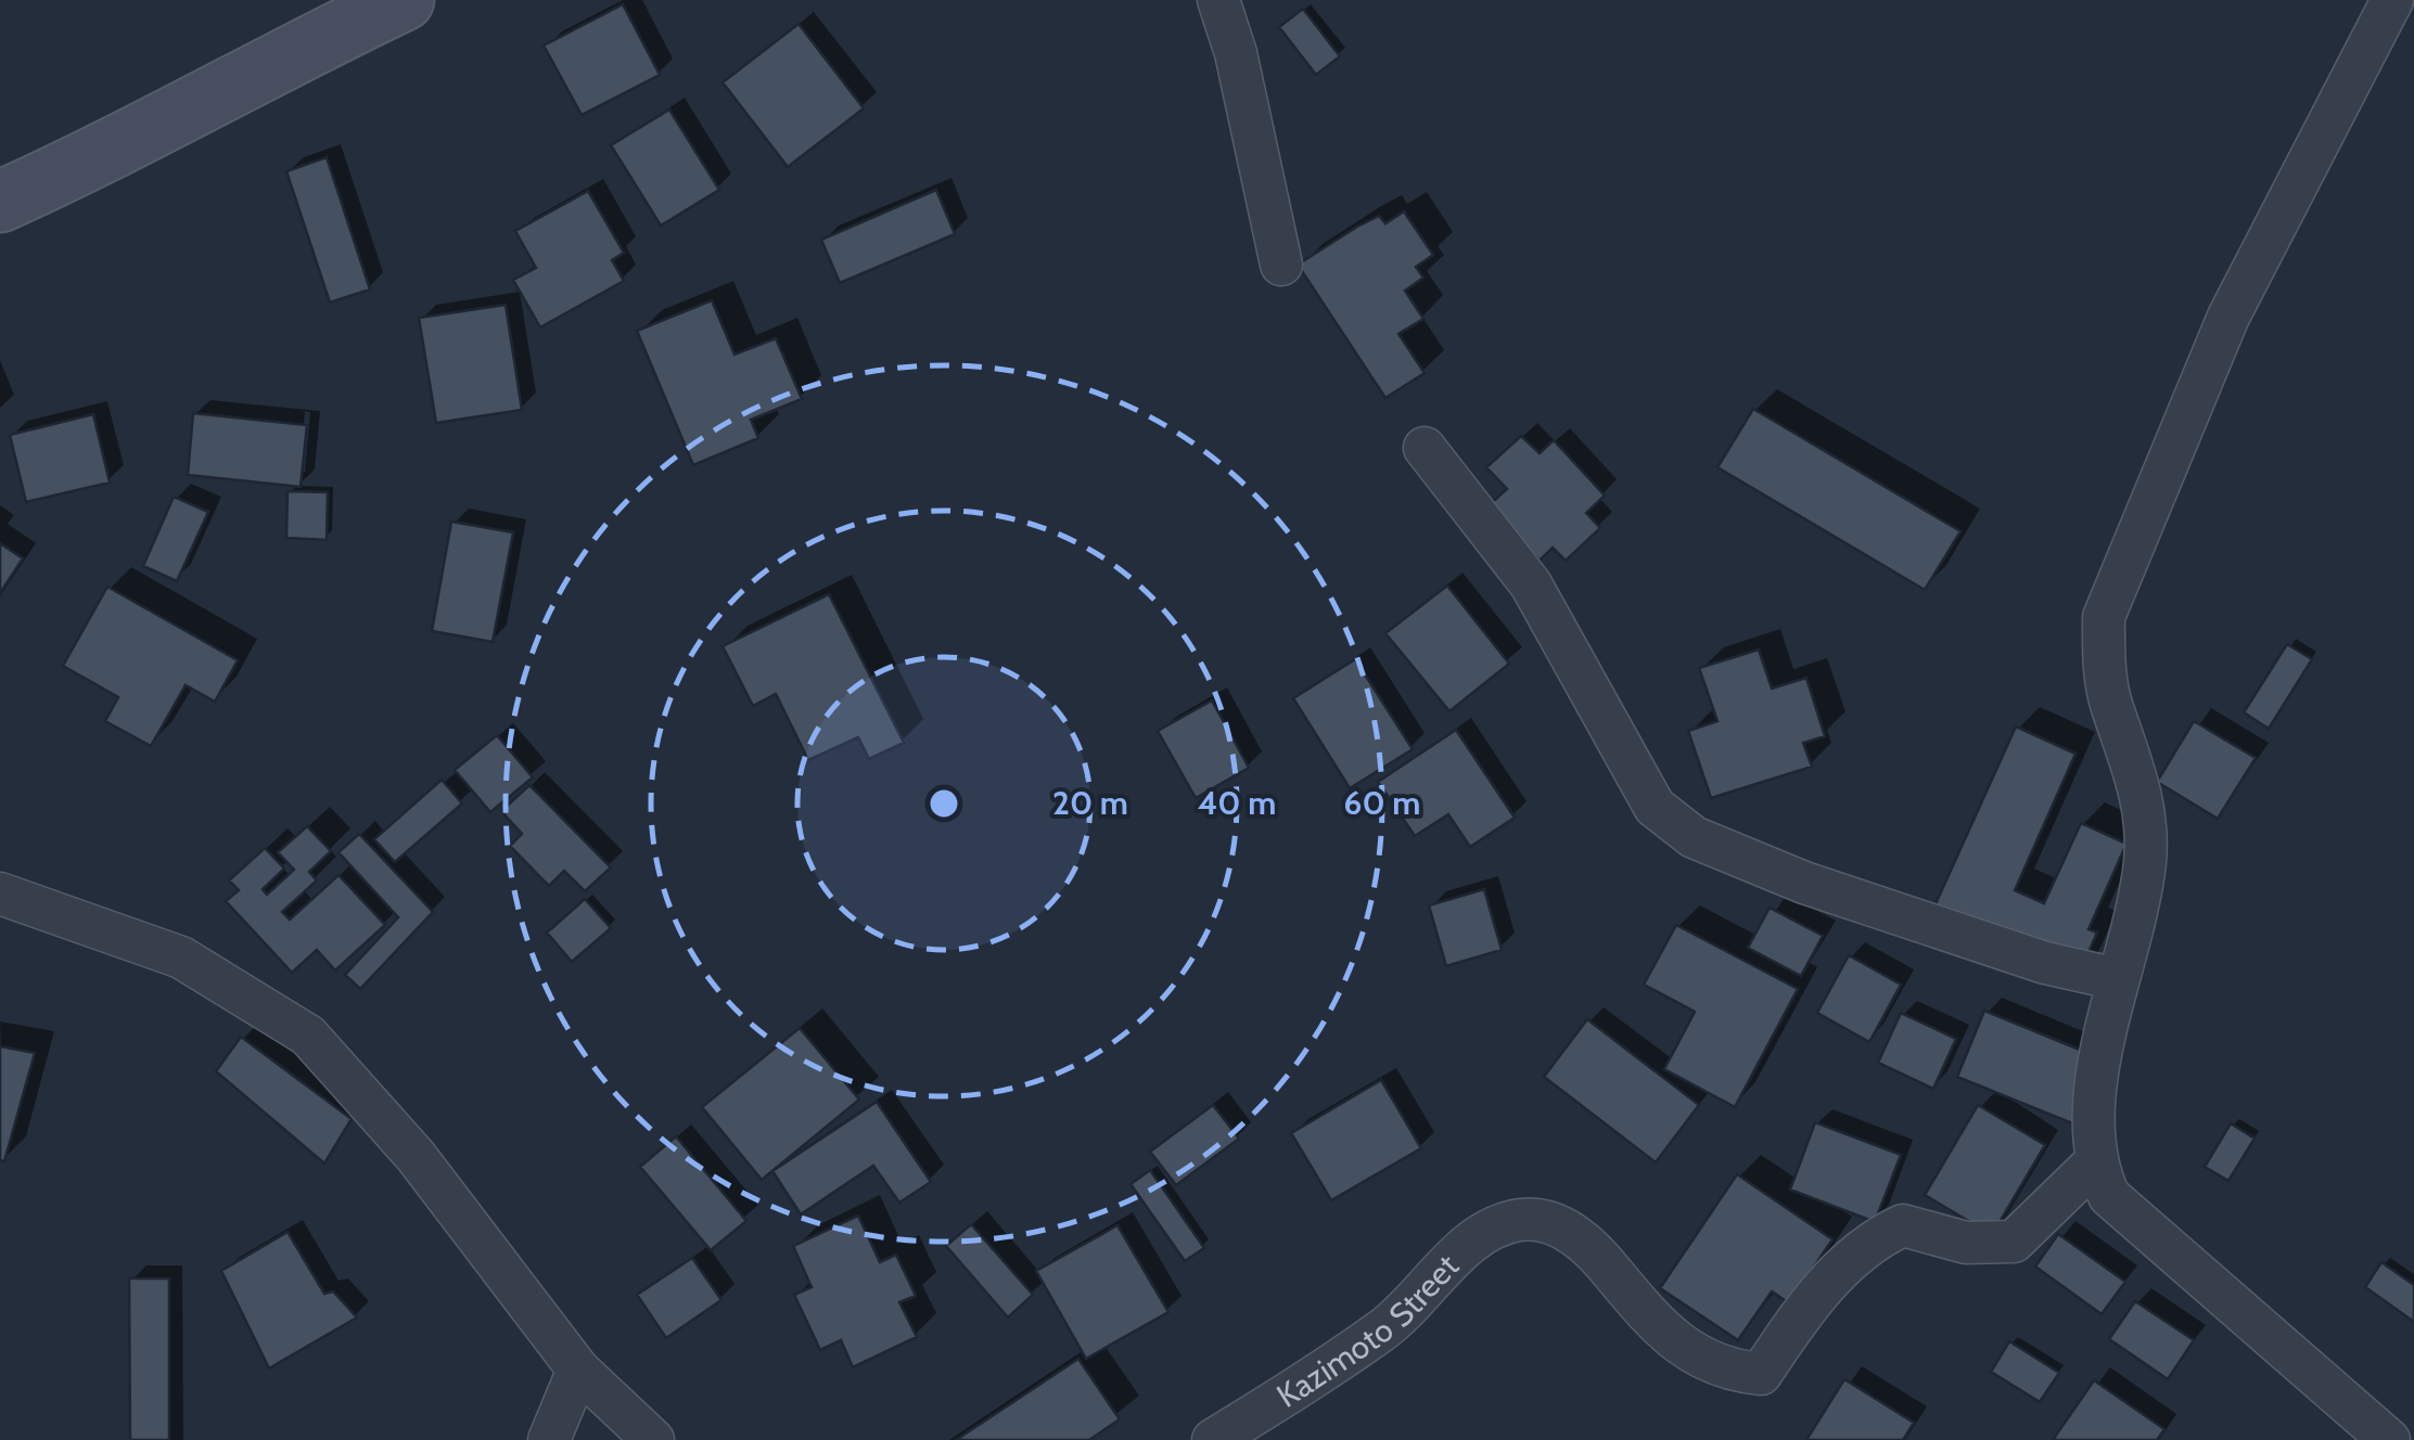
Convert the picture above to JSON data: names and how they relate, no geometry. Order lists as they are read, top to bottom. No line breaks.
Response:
{"streets":{"street":["Kazimoto Street"]},"rings":["20 m","40 m","60 m"]}
